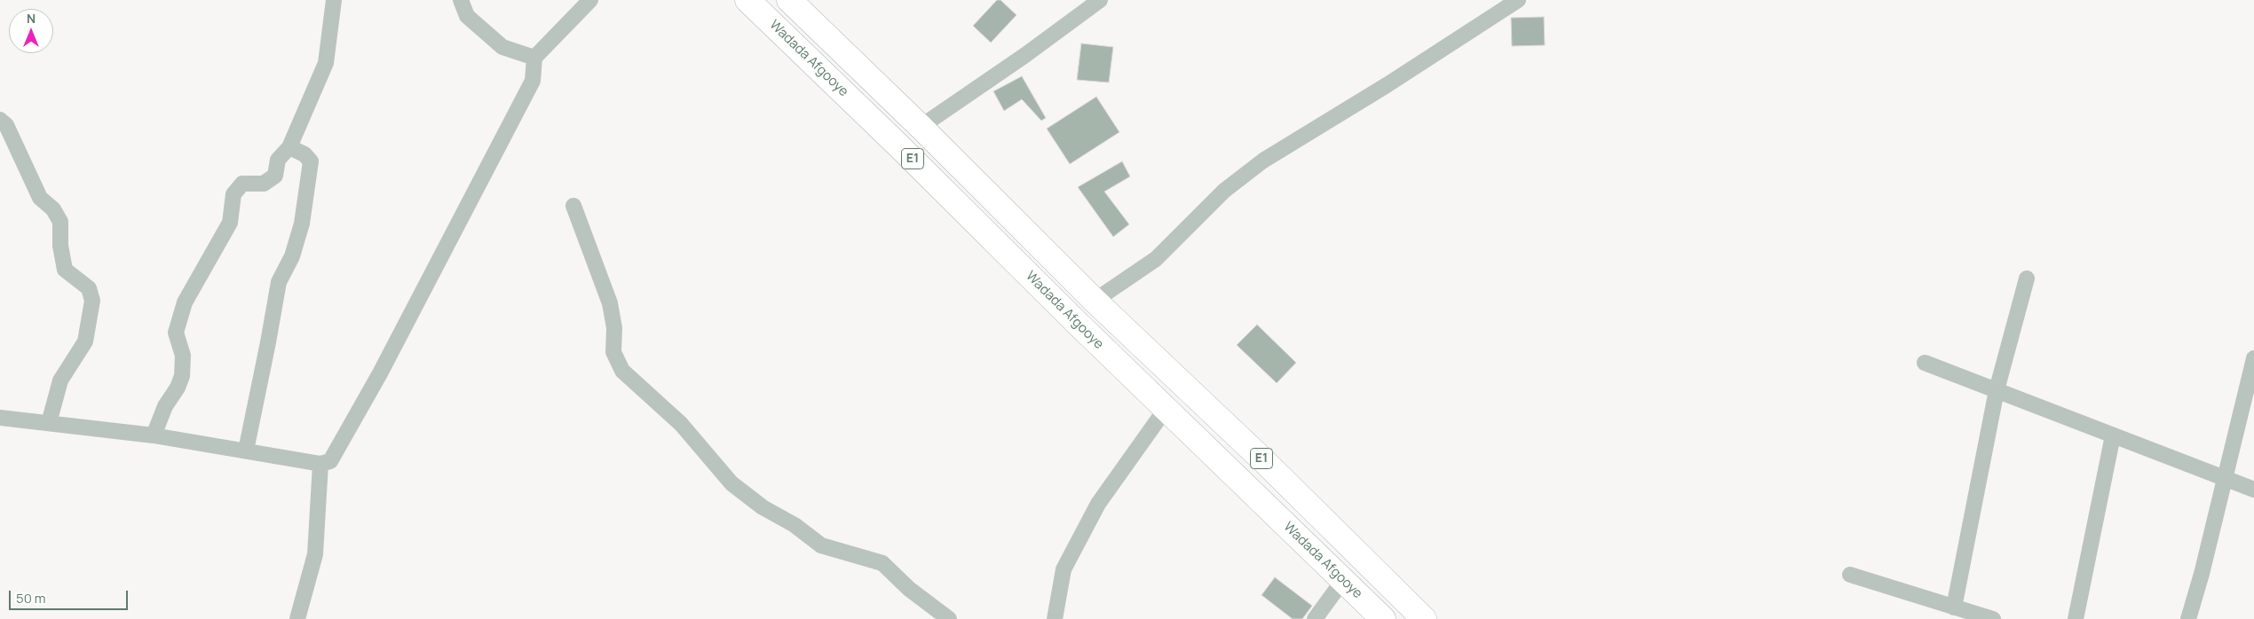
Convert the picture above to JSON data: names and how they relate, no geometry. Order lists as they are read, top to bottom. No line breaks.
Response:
{"streets":{"highway":["Wadada Afgooye","E1"]},"scale_bar":"50 m","north":"top"}
